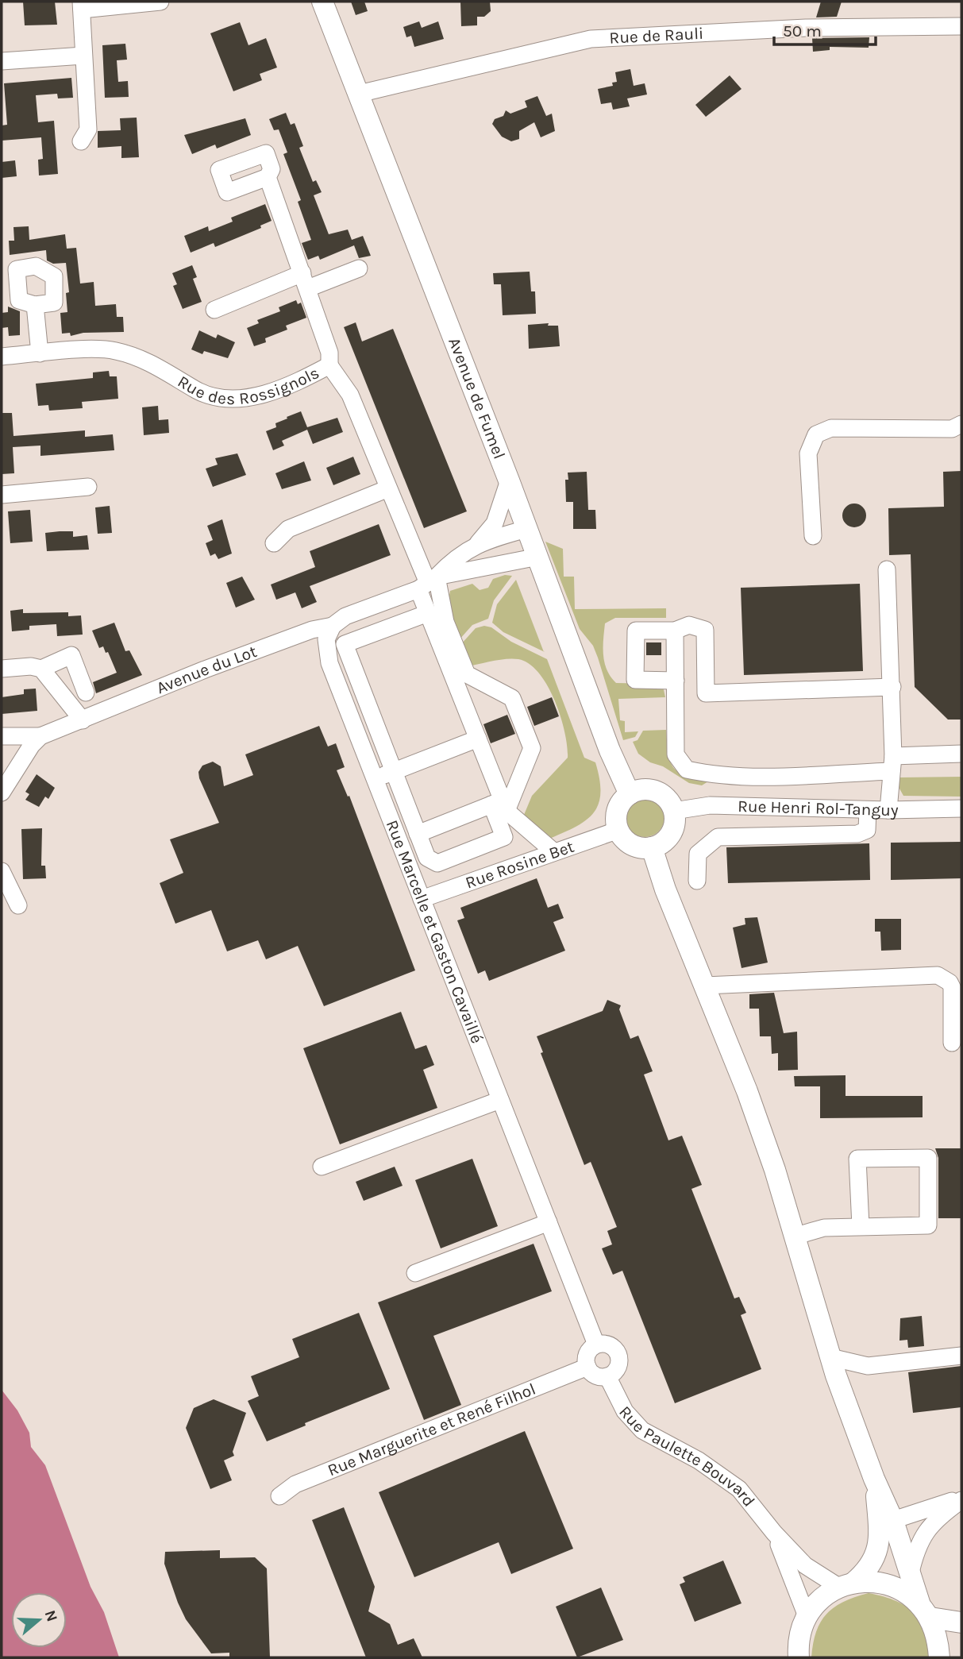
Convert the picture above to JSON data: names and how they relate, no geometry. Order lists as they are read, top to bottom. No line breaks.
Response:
{"streets":{"main road":["Avenue de Fumel"],"street":["Rue de Rauli","Rue des Rossignols","Avenue du Lot","Rue Henri Rol-Tanguy","Rue Rosine Bet","Rue Marcelle et Gaston Cavaillé","Rue Marguerite et René Filhol","Rue Paulette Bouvard"]},"crossings":[["Rue de Rauli","Avenue de Fumel"],["Avenue de Fumel","Rue Henri Rol-Tanguy"],["Avenue de Fumel","Rue Rosine Bet"],["Avenue du Lot","Rue Marcelle et Gaston Cavaillé"],["Rue Henri Rol-Tanguy","Rue Rosine Bet"],["Rue Rosine Bet","Rue Marcelle et Gaston Cavaillé"],["Rue Marcelle et Gaston Cavaillé","Rue Marguerite et René Filhol"],["Rue Marcelle et Gaston Cavaillé","Rue Paulette Bouvard"],["Rue Marguerite et René Filhol","Rue Paulette Bouvard"]],"scale_bar":"50 m","north":"right"}
